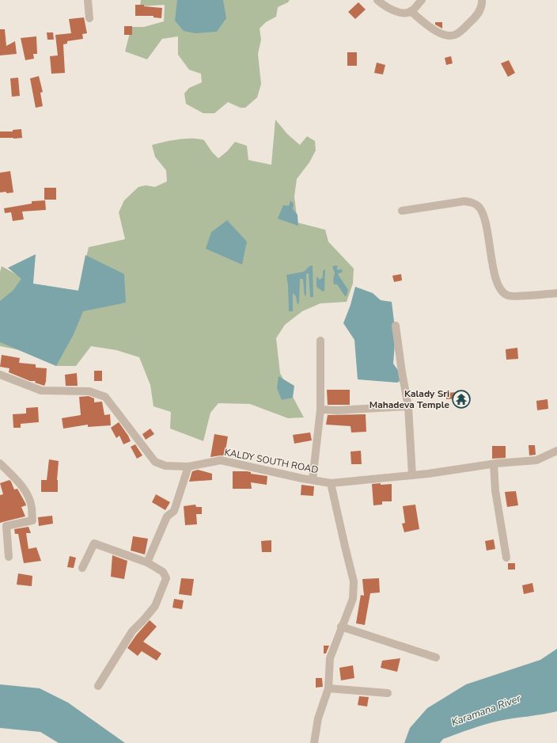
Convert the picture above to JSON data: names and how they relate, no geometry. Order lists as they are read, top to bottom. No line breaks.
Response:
{"streets":{"street":["KALDY SOUTH ROAD"]},"water":["Karamana River"],"places":{"temple":["Kalady Sri Mahadeva Temple"]}}
